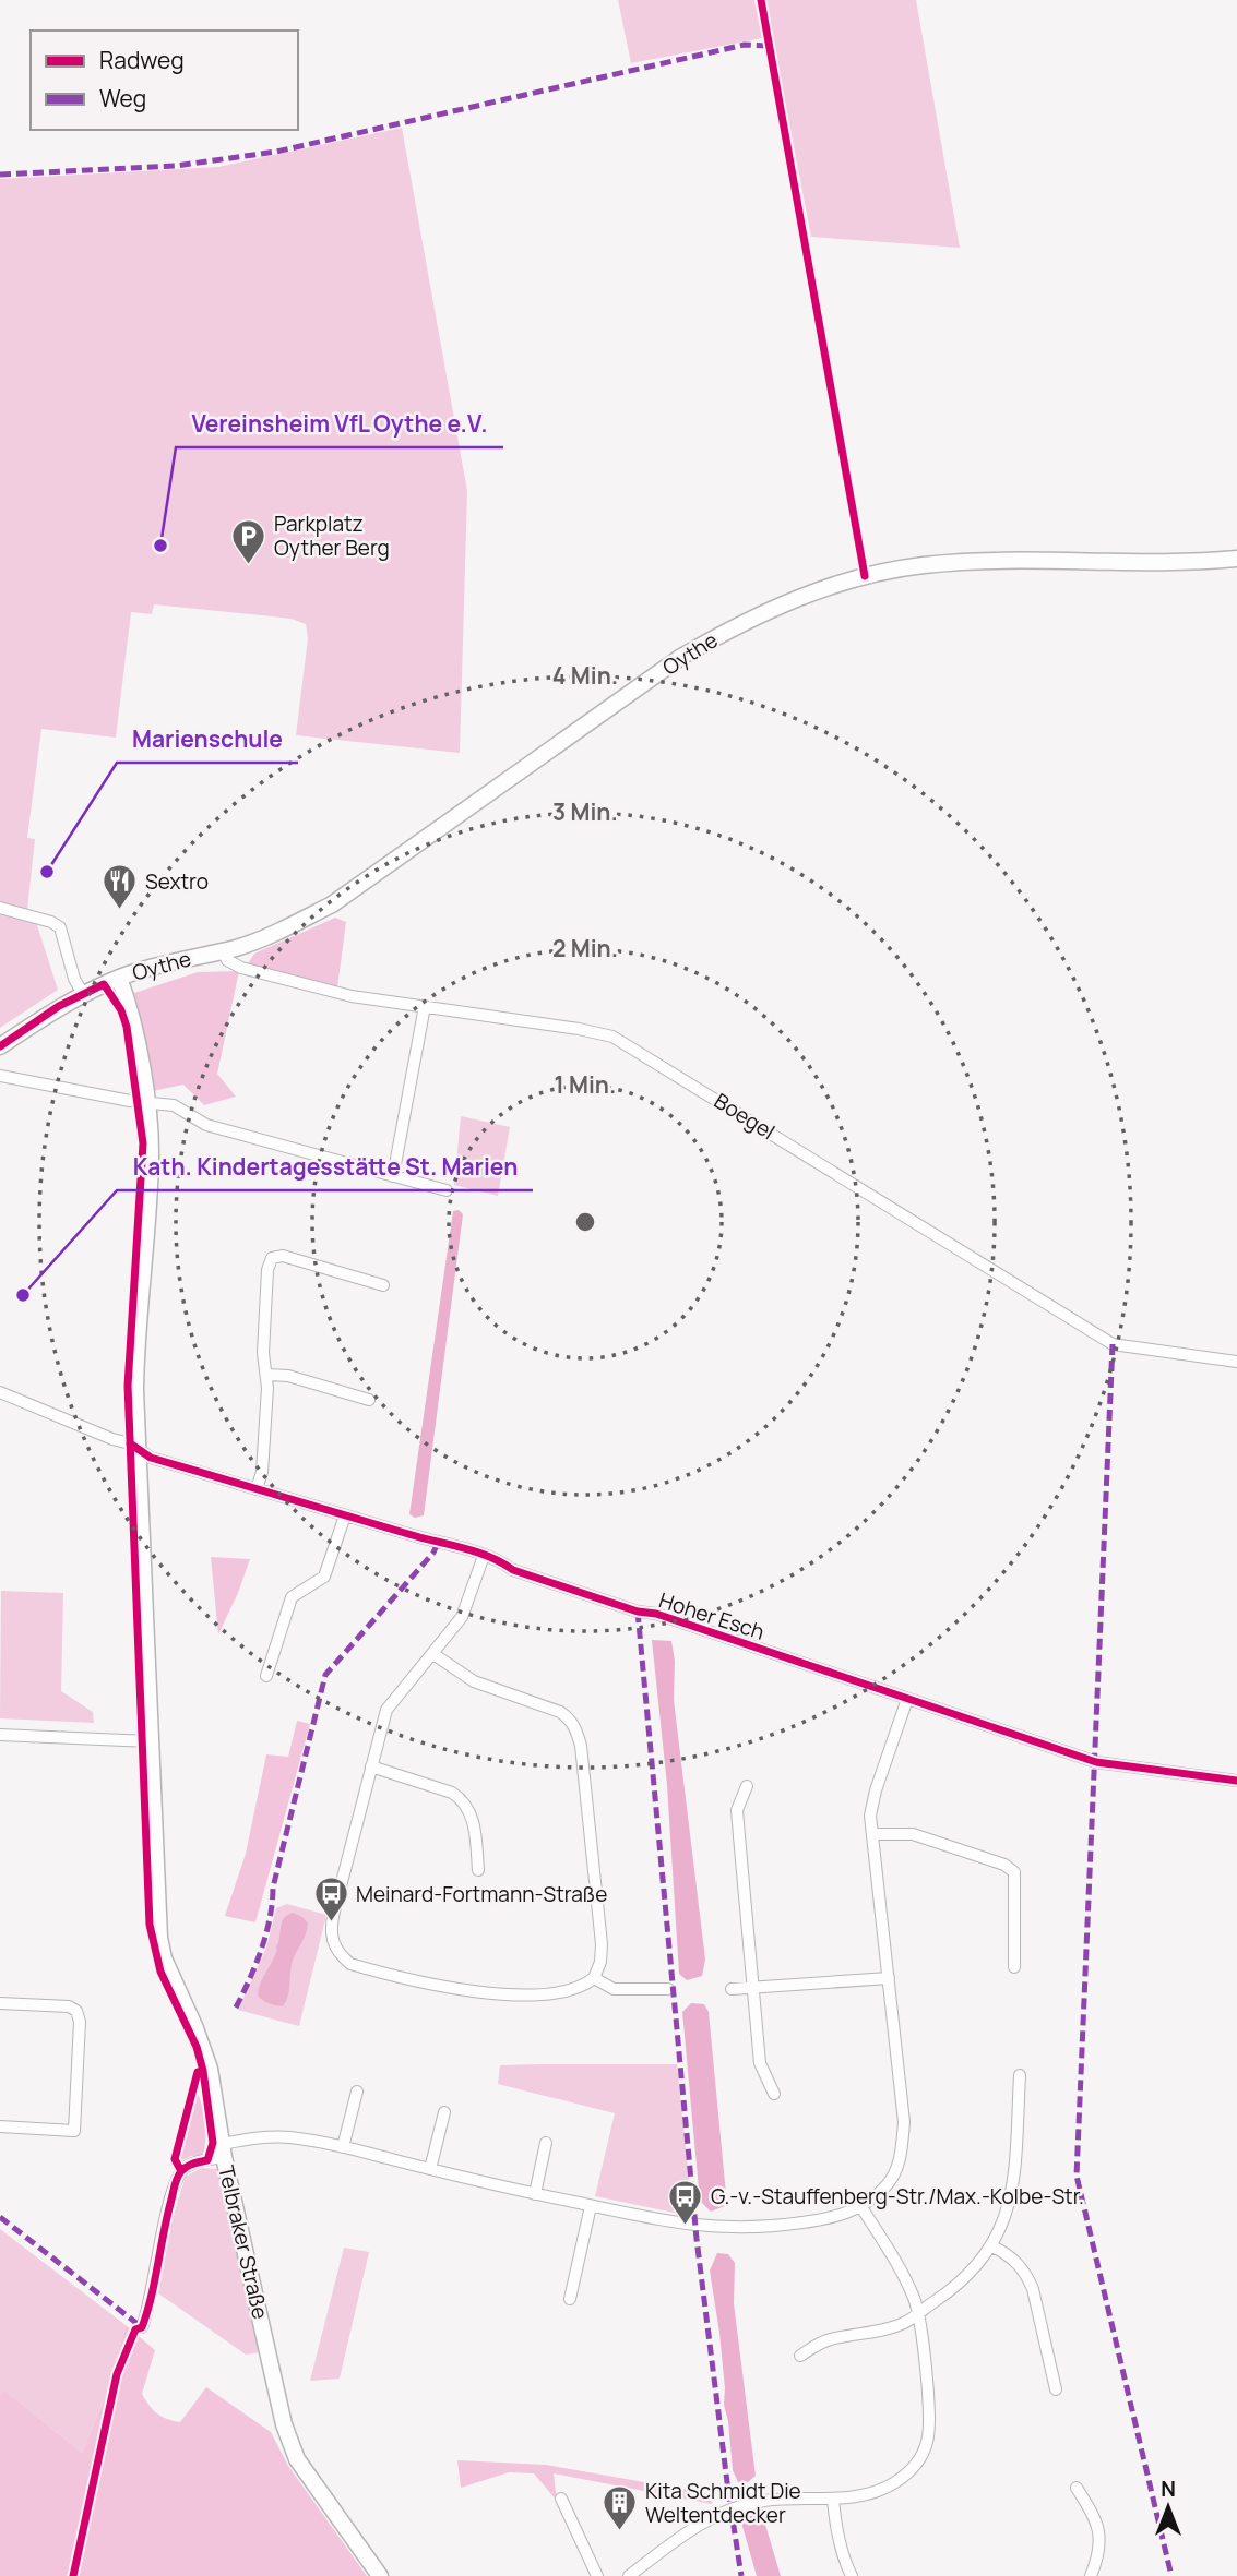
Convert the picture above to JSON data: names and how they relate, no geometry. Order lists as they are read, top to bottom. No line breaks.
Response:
{"streets":{"street":["Oythe","Boegel","Hoher Esch","Telbraker Straße"]},"crossings":[["Oythe","Boegel"],["Oythe","Telbraker Straße"],["Hoher Esch","Telbraker Straße"]],"places":{"other":["Vereinsheim VfL Oythe e.V.","Marienschule","Kath. Kindertagesstätte St. Marien"],"parking":["Parkplatz Oyther Berg"],"restaurant":["Sextro"],"bus stop":["Meinard-Fortmann-Straße","G.-v.-Stauffenberg-Str./Max.-Kolbe-Str."],"building":["Kita Schmidt Die Weltentdecker"]},"legend":["Radweg","Weg"],"north":"top","rings":["4 Min.","3 Min.","2 Min.","1 Min."]}
